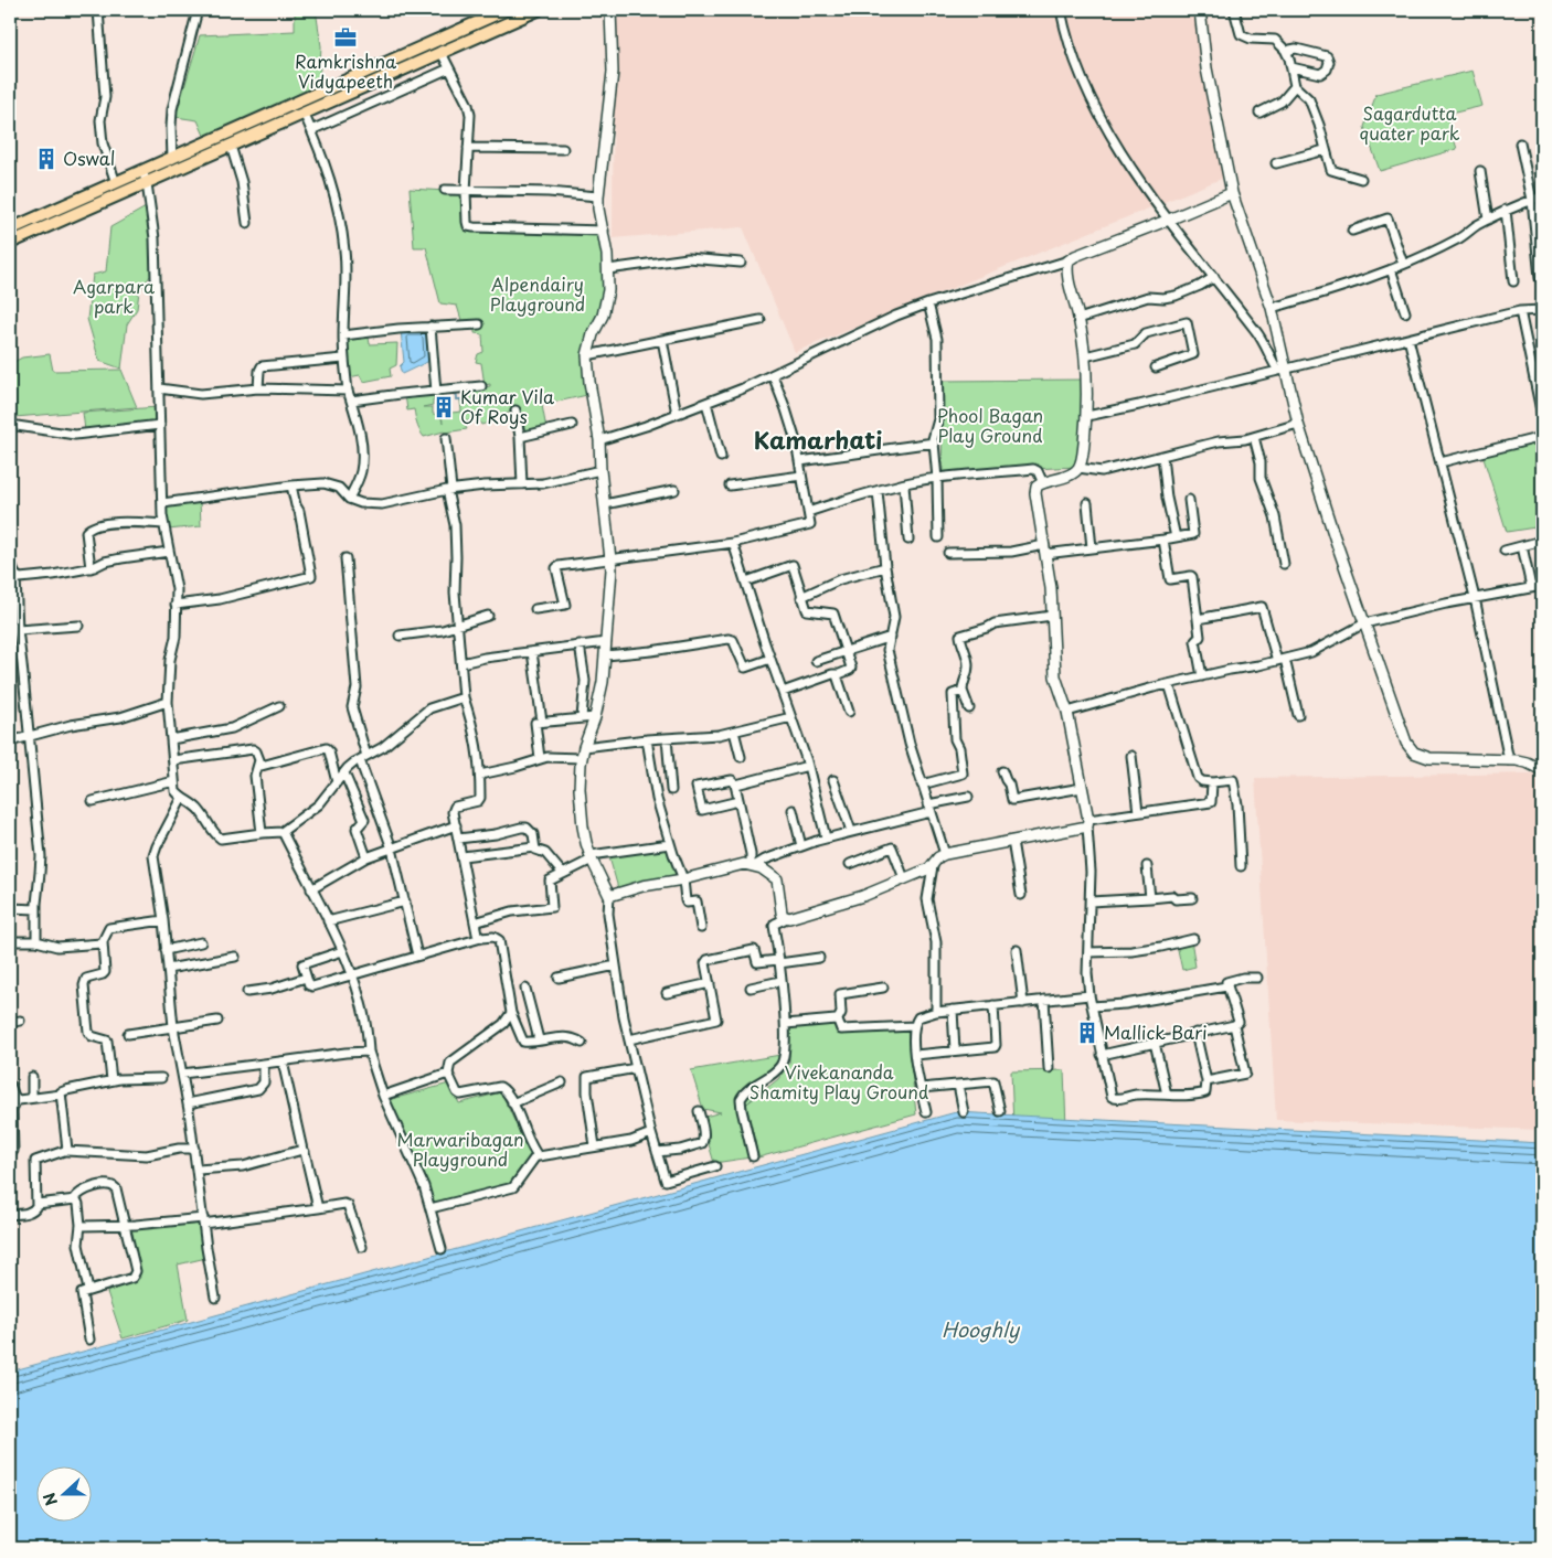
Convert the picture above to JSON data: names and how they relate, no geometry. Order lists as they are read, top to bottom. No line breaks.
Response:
{"districts":["Kamarhati"],"water":["Hooghly"],"parks":["Sagardutta quater park","Alpendairy Playground","Agarpara park","Phool Bagan Play Ground","Vivekananda Shamity Play Ground","Marwaribagan Playground"],"places":{"office":["Ramkrishna Vidyapeeth"],"building":["Oswal","Kumar Vila Of Roys","Mallick Bari"]},"north":"left"}
